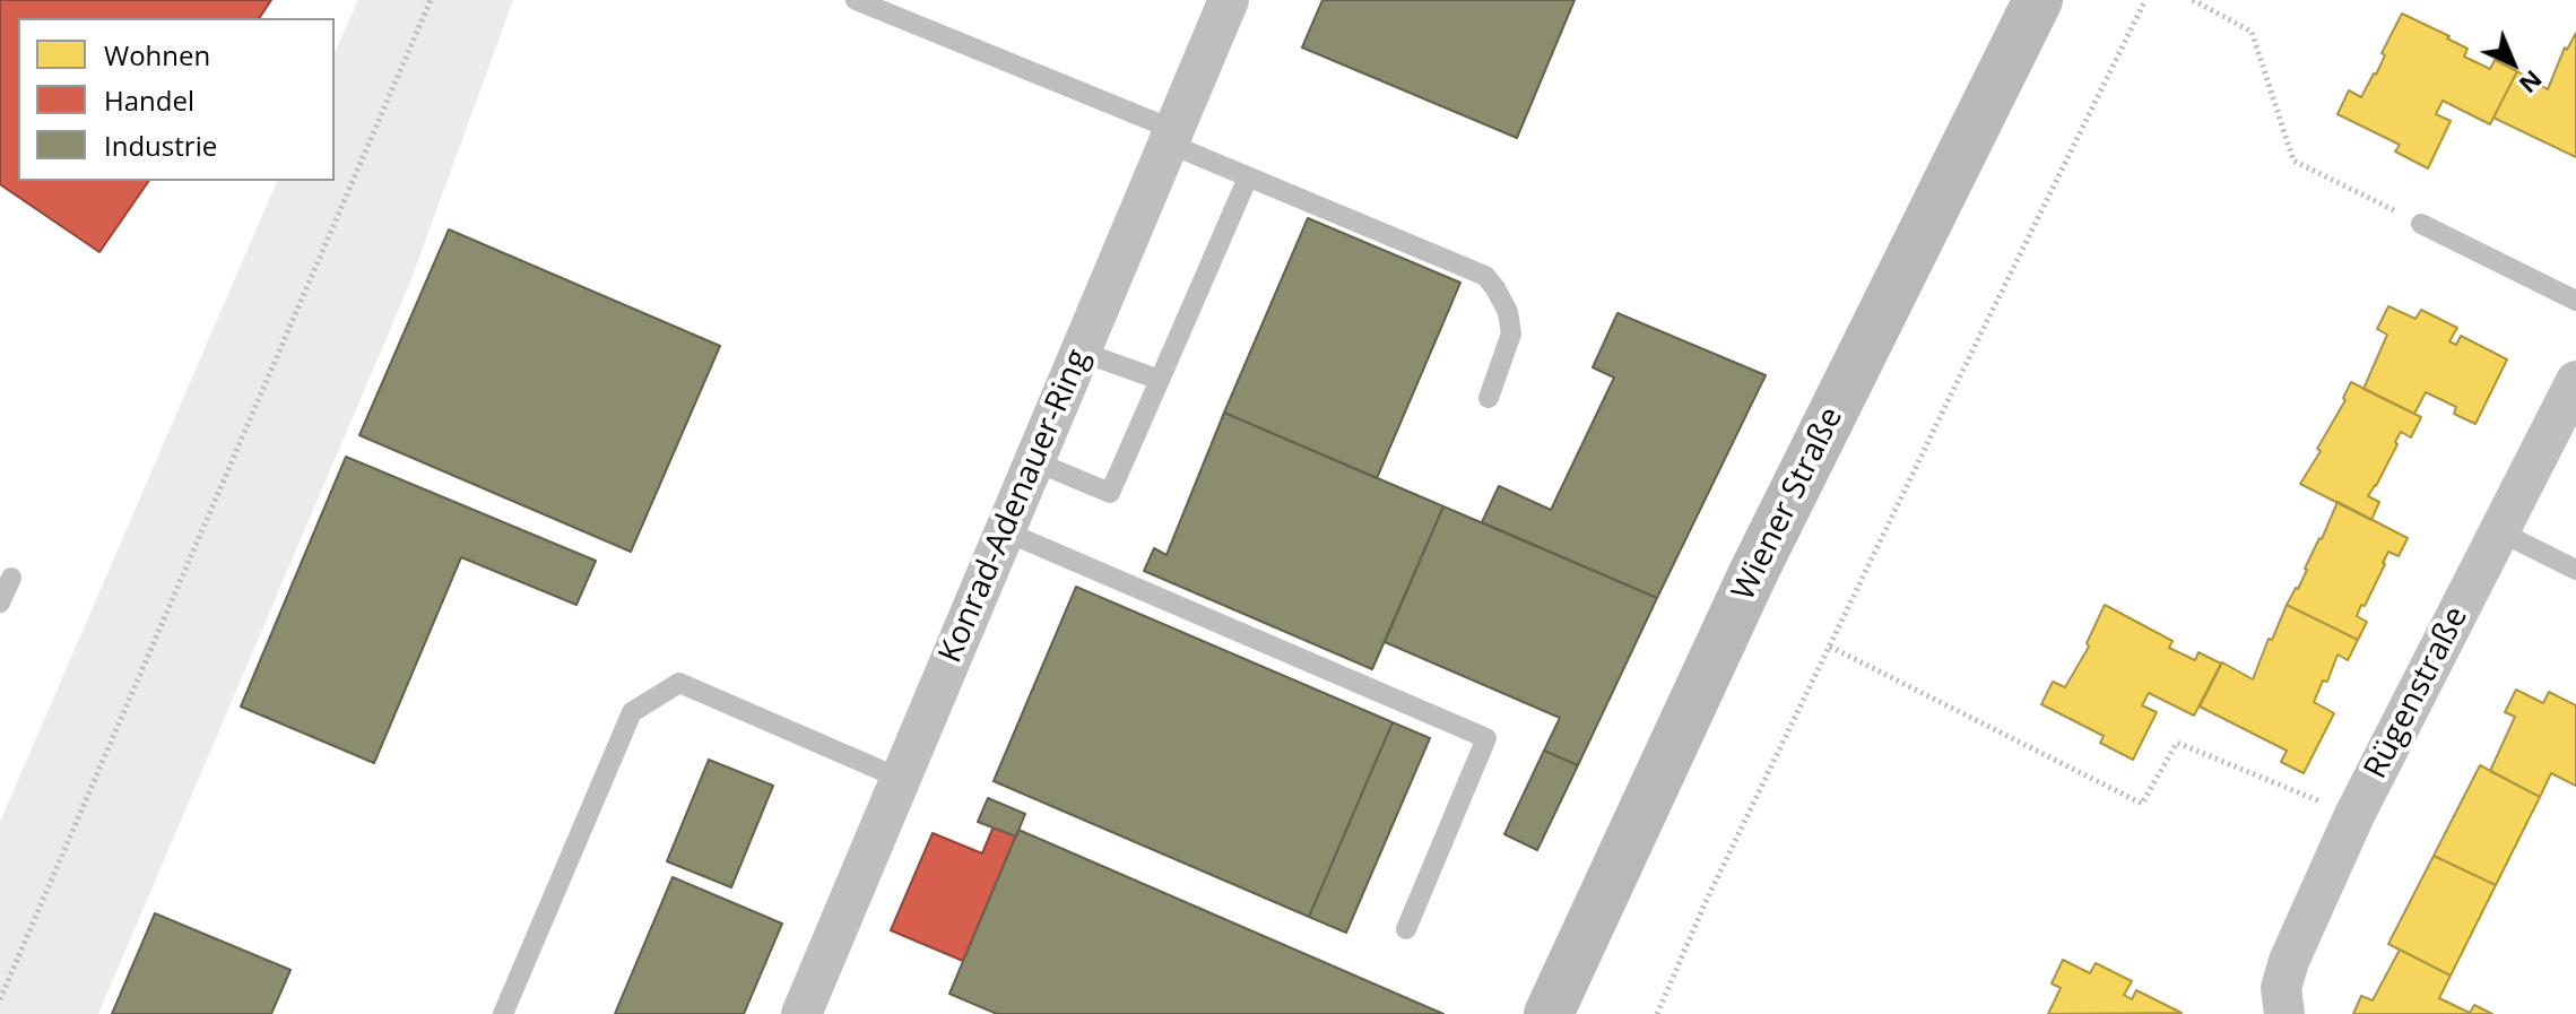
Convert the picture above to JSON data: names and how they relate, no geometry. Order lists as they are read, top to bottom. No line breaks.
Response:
{"streets":{"street":["Wiener Straße","Konrad-Adenauer-Ring","Rügenstraße"]},"legend":["Wohnen","Handel","Industrie"],"north":"bottom right"}
